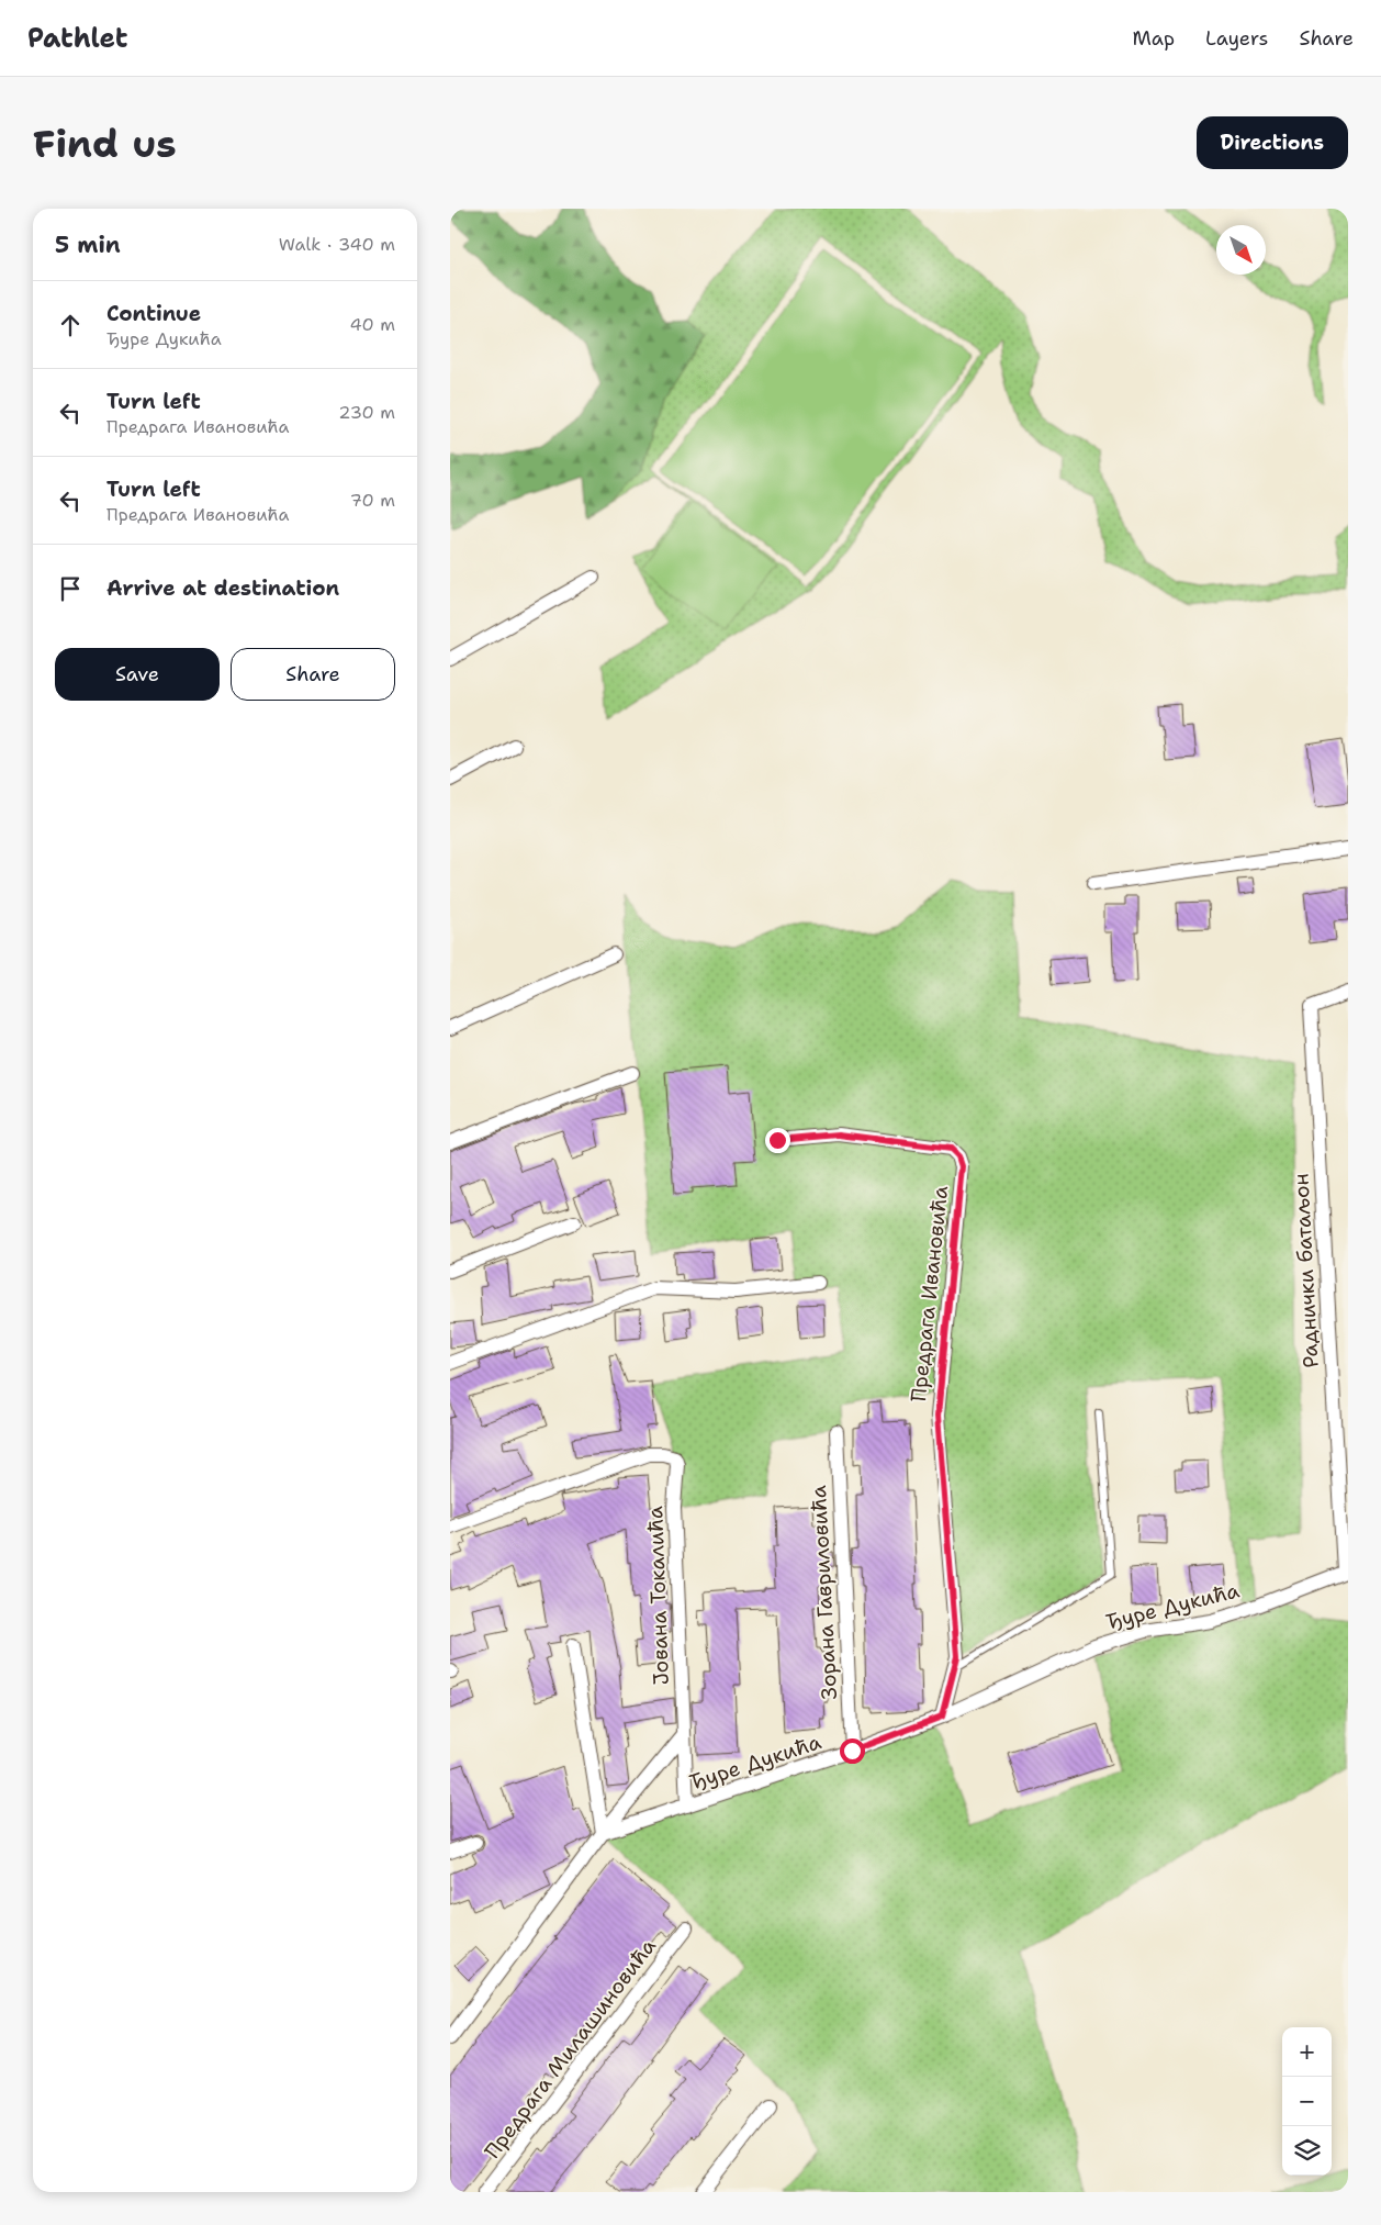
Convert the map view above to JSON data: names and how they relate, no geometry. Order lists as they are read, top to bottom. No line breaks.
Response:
{"streets":{"street":["Раднички батаљон","Предрага Ивановића","Зорана Гавриловића","Јована Токалића","Ђуре Дукића","Предрага Милашиновића"]},"crossings":[["Раднички батаљон","Ђуре Дукића"],["Предрага Ивановића","Ђуре Дукића"],["Зорана Гавриловића","Ђуре Дукића"],["Јована Токалића","Ђуре Дукића"]],"north":"bottom right","page":{"header":"Pathlet","nav":["Map","Layers","Share"],"buttons":["Directions",["Save","Share"]],"title":"Find us","heading":["5 min","Walk · 340 m"],"list":[["Continue","Ђуре Дукића","40 m"],["Turn left","Предрага Ивановића","230 m"],["Turn left","Предрага Ивановића","70 m"],"Arrive at destination"],"map_buttons":["+","−"]}}
